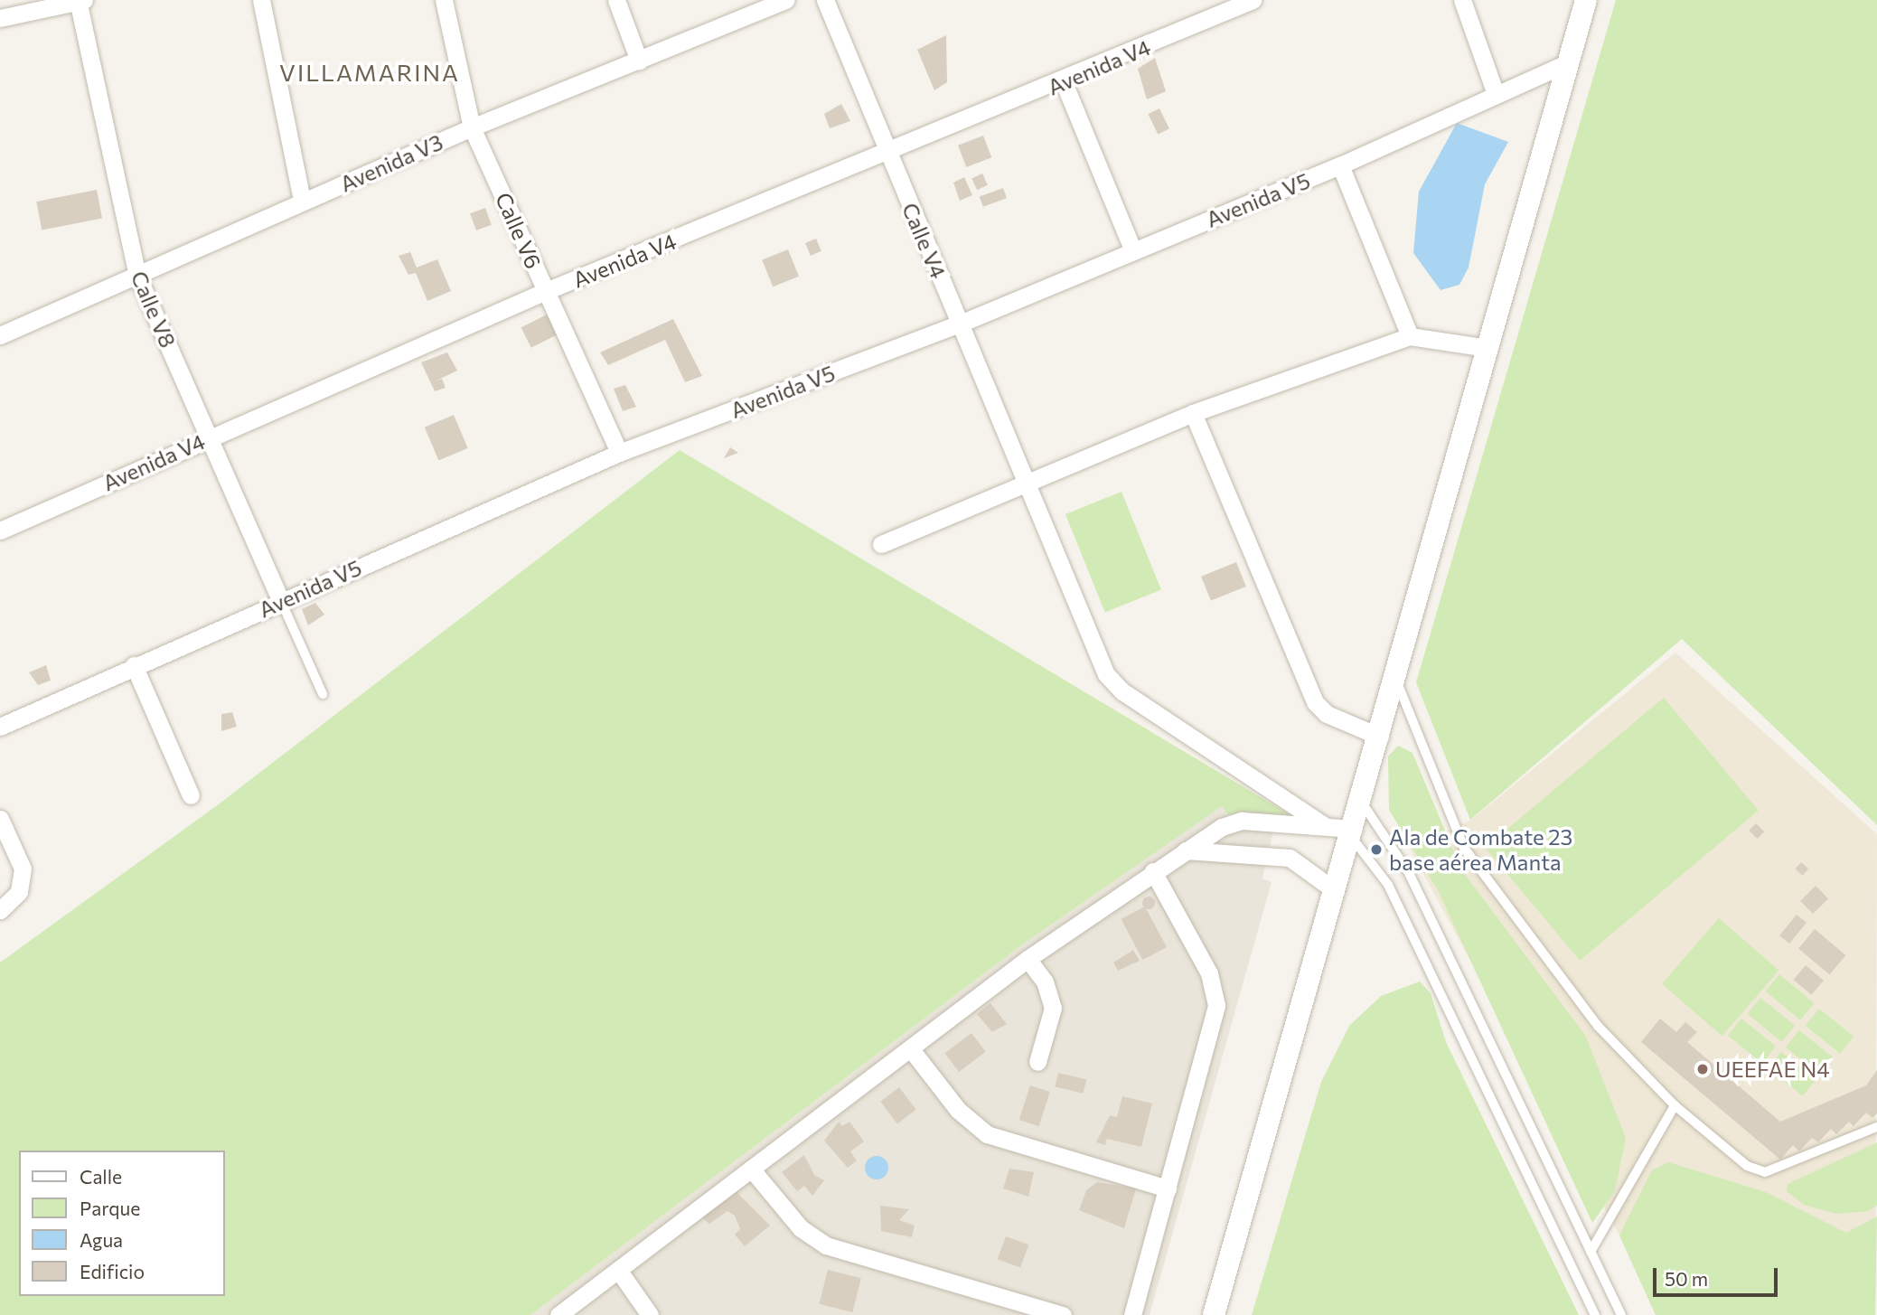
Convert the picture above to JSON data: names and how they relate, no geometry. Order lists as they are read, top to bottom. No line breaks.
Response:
{"streets":{"street":["Avenida V4","Avenida V3","Avenida V5","Calle V6","Calle V4","Calle V8"]},"crossings":[["Avenida V4","Calle V6"],["Avenida V4","Calle V4"],["Avenida V4","Calle V8"],["Avenida V3","Calle V6"],["Avenida V3","Calle V8"],["Avenida V5","Calle V6"],["Avenida V5","Calle V4"],["Avenida V5","Calle V8"]],"districts":["VILLAMARINA"],"places":["Ala de Combate 23 base aérea Manta","UEEFAE N4"],"legend":["Calle","Parque","Agua","Edificio"],"scale_bar":"50 m"}
